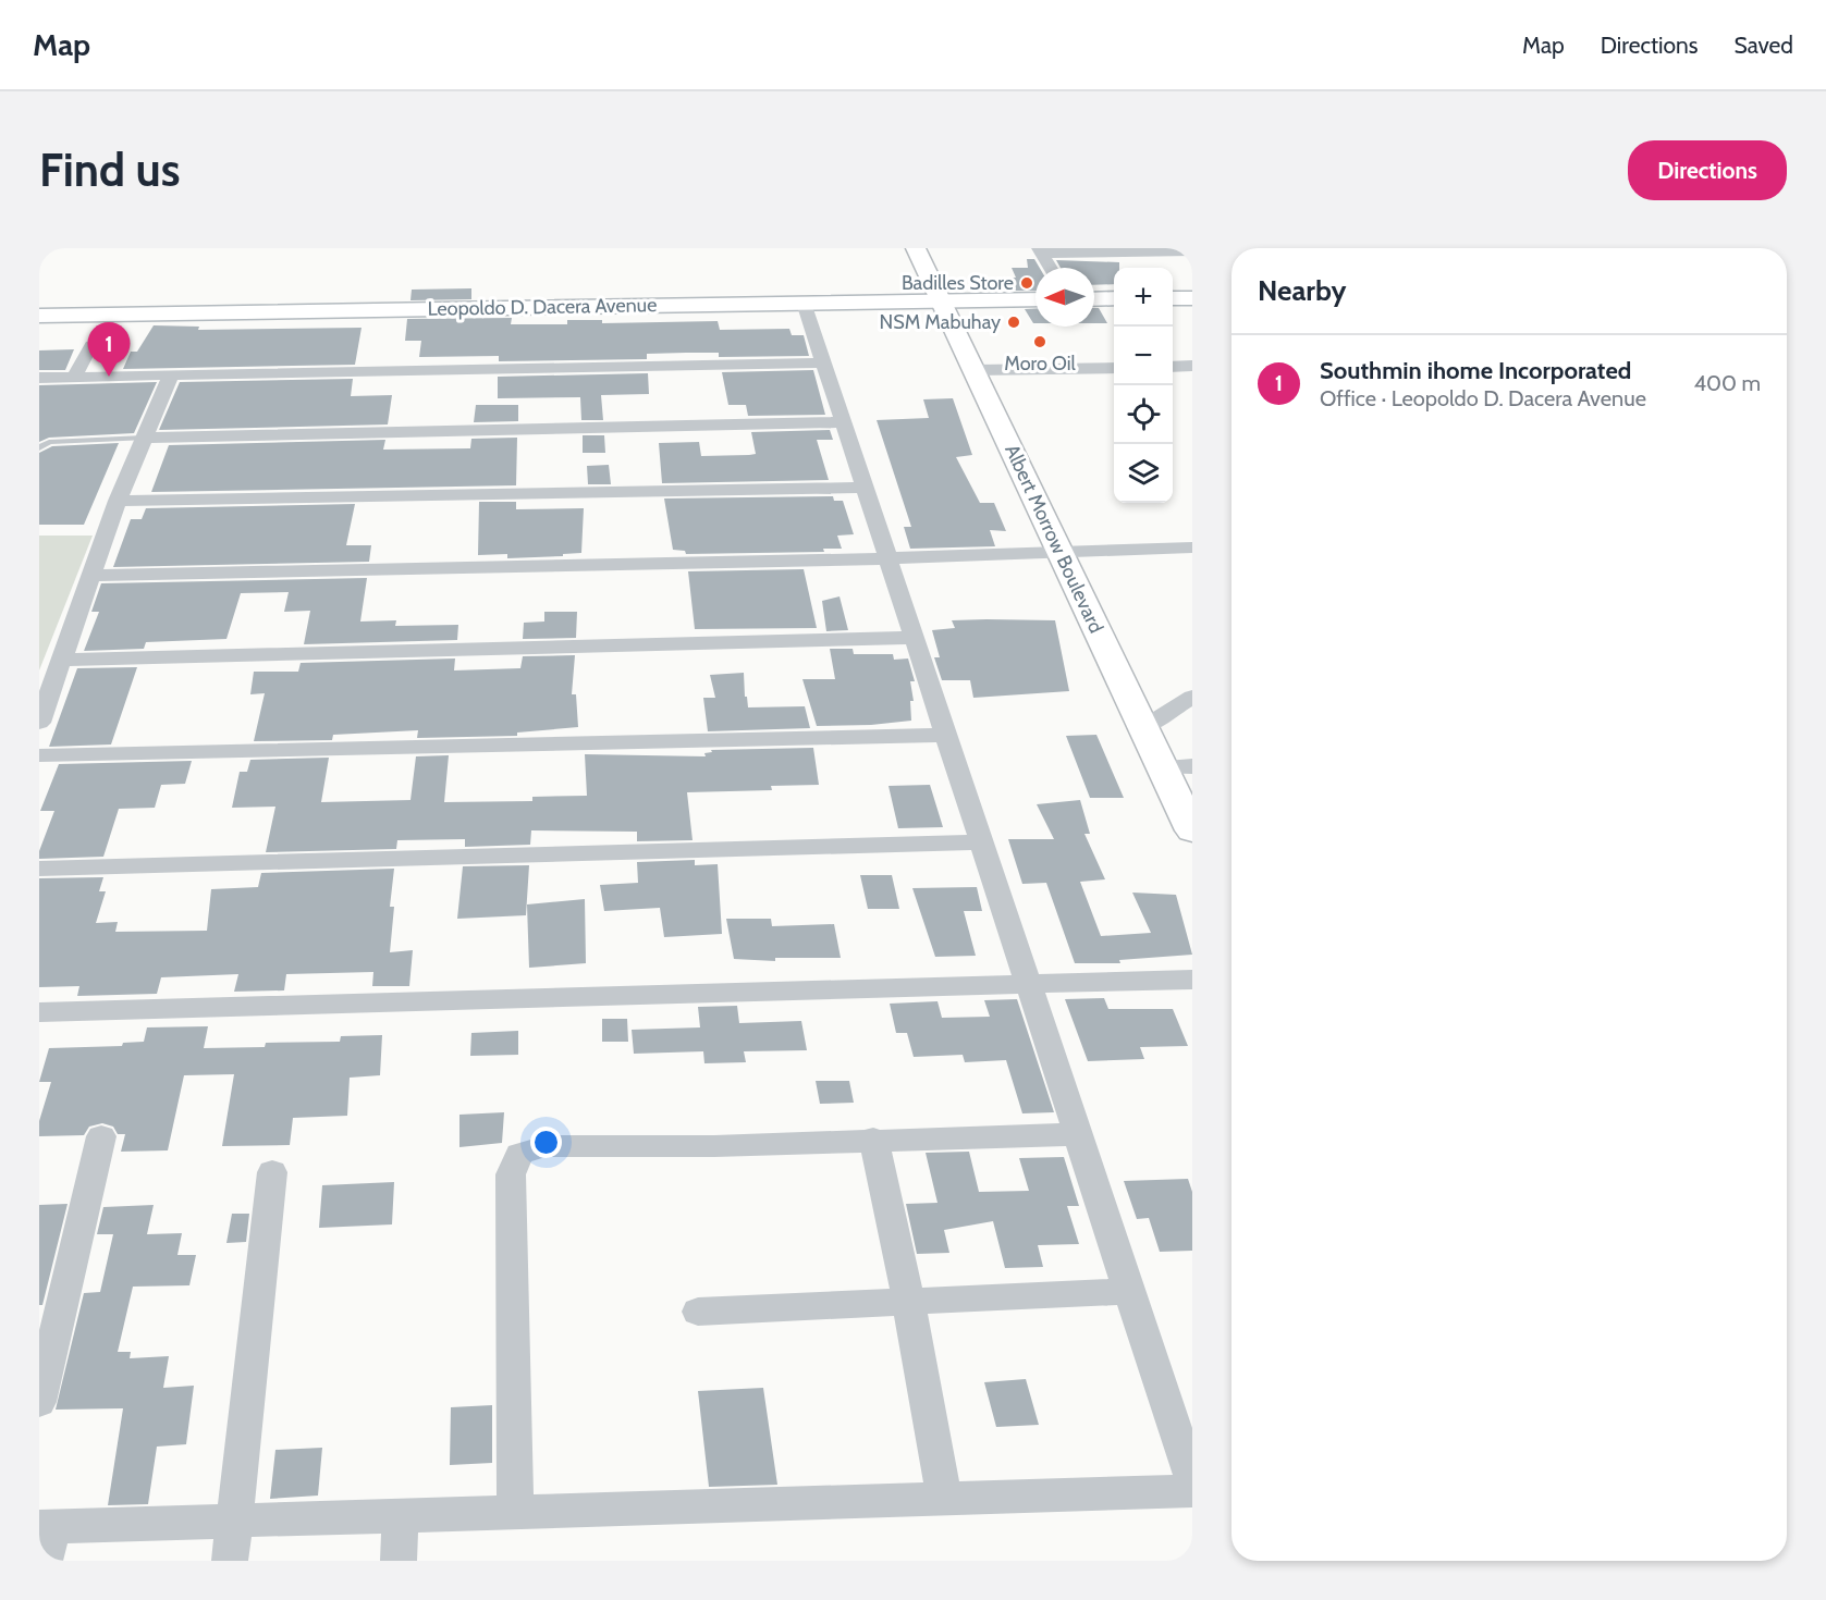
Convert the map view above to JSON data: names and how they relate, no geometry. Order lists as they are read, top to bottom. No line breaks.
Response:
{"streets":{"main road":["Leopoldo D. Dacera Avenue","Albert Morrow Boulevard"]},"crossings":[["Leopoldo D. Dacera Avenue","Albert Morrow Boulevard"]],"places":["Badilles Store","NSM Mabuhay","Moro Oil"],"north":"left","page":{"header":"Map","nav":["Map","Directions","Saved"],"buttons":"Directions","title":"Find us","heading":"Nearby","map_buttons":["+","−"],"pins":"1","list":[{"mark":"1","name":"Southmin ihome Incorporated","note":"Office · Leopoldo D. Dacera Avenue","value":"400 m"}]}}
